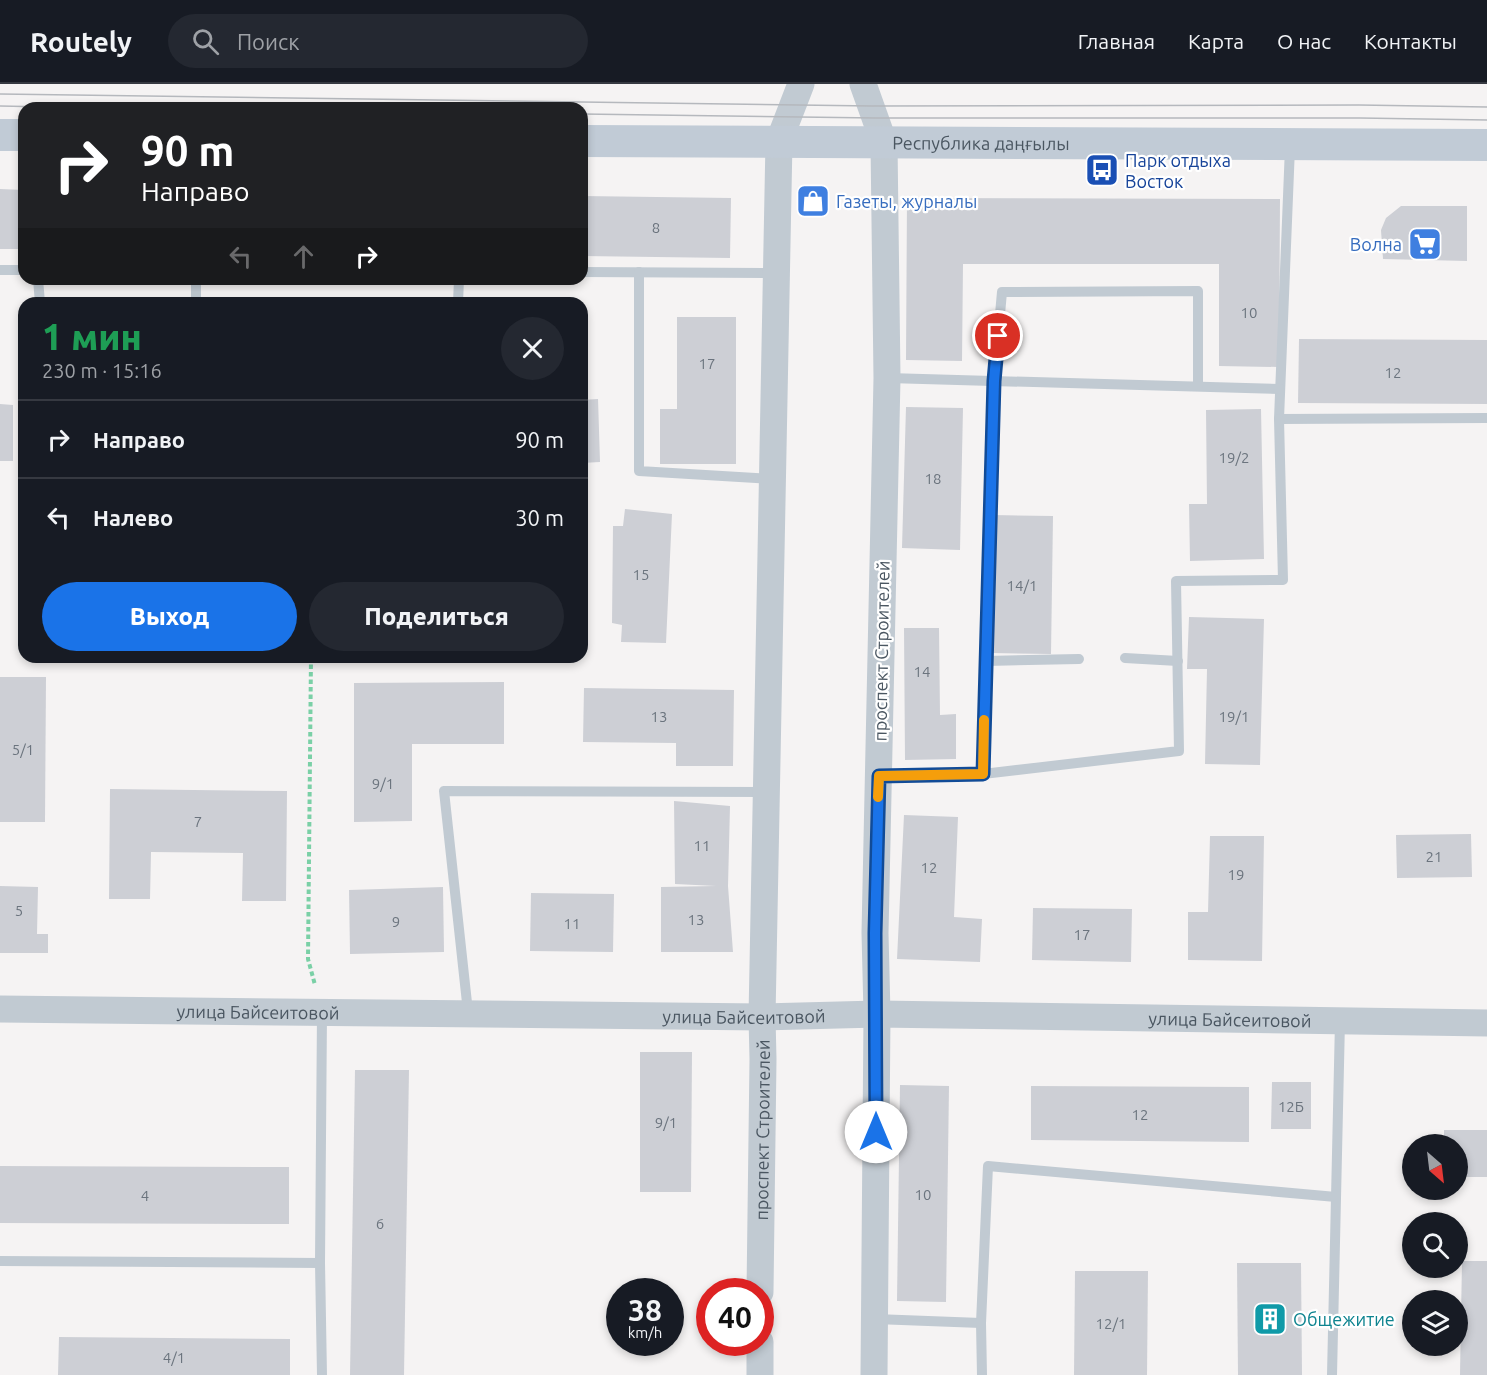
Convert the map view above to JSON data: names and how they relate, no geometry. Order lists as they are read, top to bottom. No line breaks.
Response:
{"streets":{"main road":["Республика даңғылы"],"street":["проспект Строителей","улица Байсеитовой"]},"crossings":[["Республика даңғылы","проспект Строителей"],["проспект Строителей","улица Байсеитовой"]],"places":{"bus stop":["Парк отдыха Восток"],"shop":["Газеты, журналы"],"supermarket":["Волна"],"building":["Общежитие"]},"house_numbers":["8","10","17","12","19/2","18","15","14/1","14","13","19/1","5/1","9/1","7","11","21","12","19","5","13","9","11","17","12Б","12","9/1","10","4","6","12/1","4/1"],"north":"bottom right","page":{"header":"Routely","search":"Поиск","nav":["Главная","Карта","О нас","Контакты"],"turn":["90 m","Направо"],"heading":["1 мин","230 m · 15:16"],"list":[{"name":"Направо","value":"90 m"},{"name":"Налево","value":"30 m"}],"buttons":["Выход","Поделиться"],"speed":"38 km/h","limit":"40"}}
